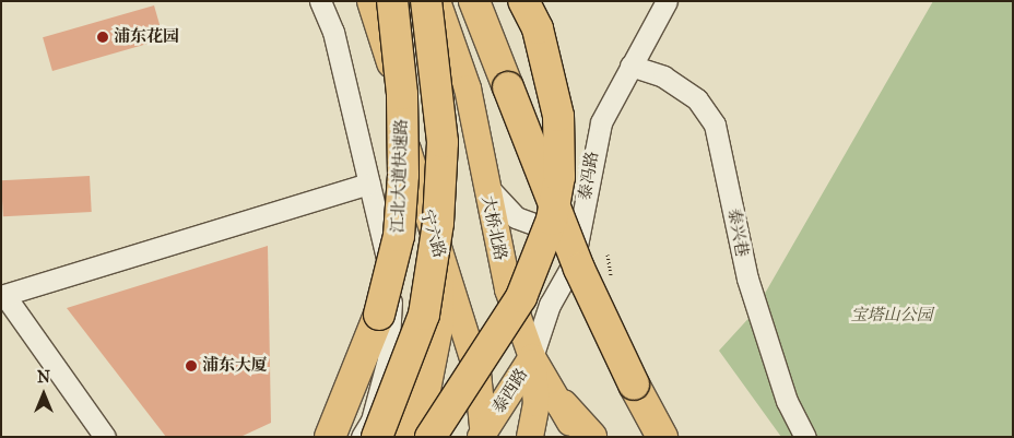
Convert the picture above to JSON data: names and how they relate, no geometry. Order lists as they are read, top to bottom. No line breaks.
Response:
{"streets":{"highway":["江北大道快速路","大桥北路"],"main road":["宁六路","泰西路"],"street":["泰冯路","泰兴巷"]},"crossings":[["泰冯路","大桥北路"],["泰冯路","泰兴巷"],["泰冯路","泰西路"],["大桥北路","泰西路"],["宁六路","泰西路"]],"parks":["宝塔山公园"],"places":["浦东花园","浦东大厦"],"north":"top"}
